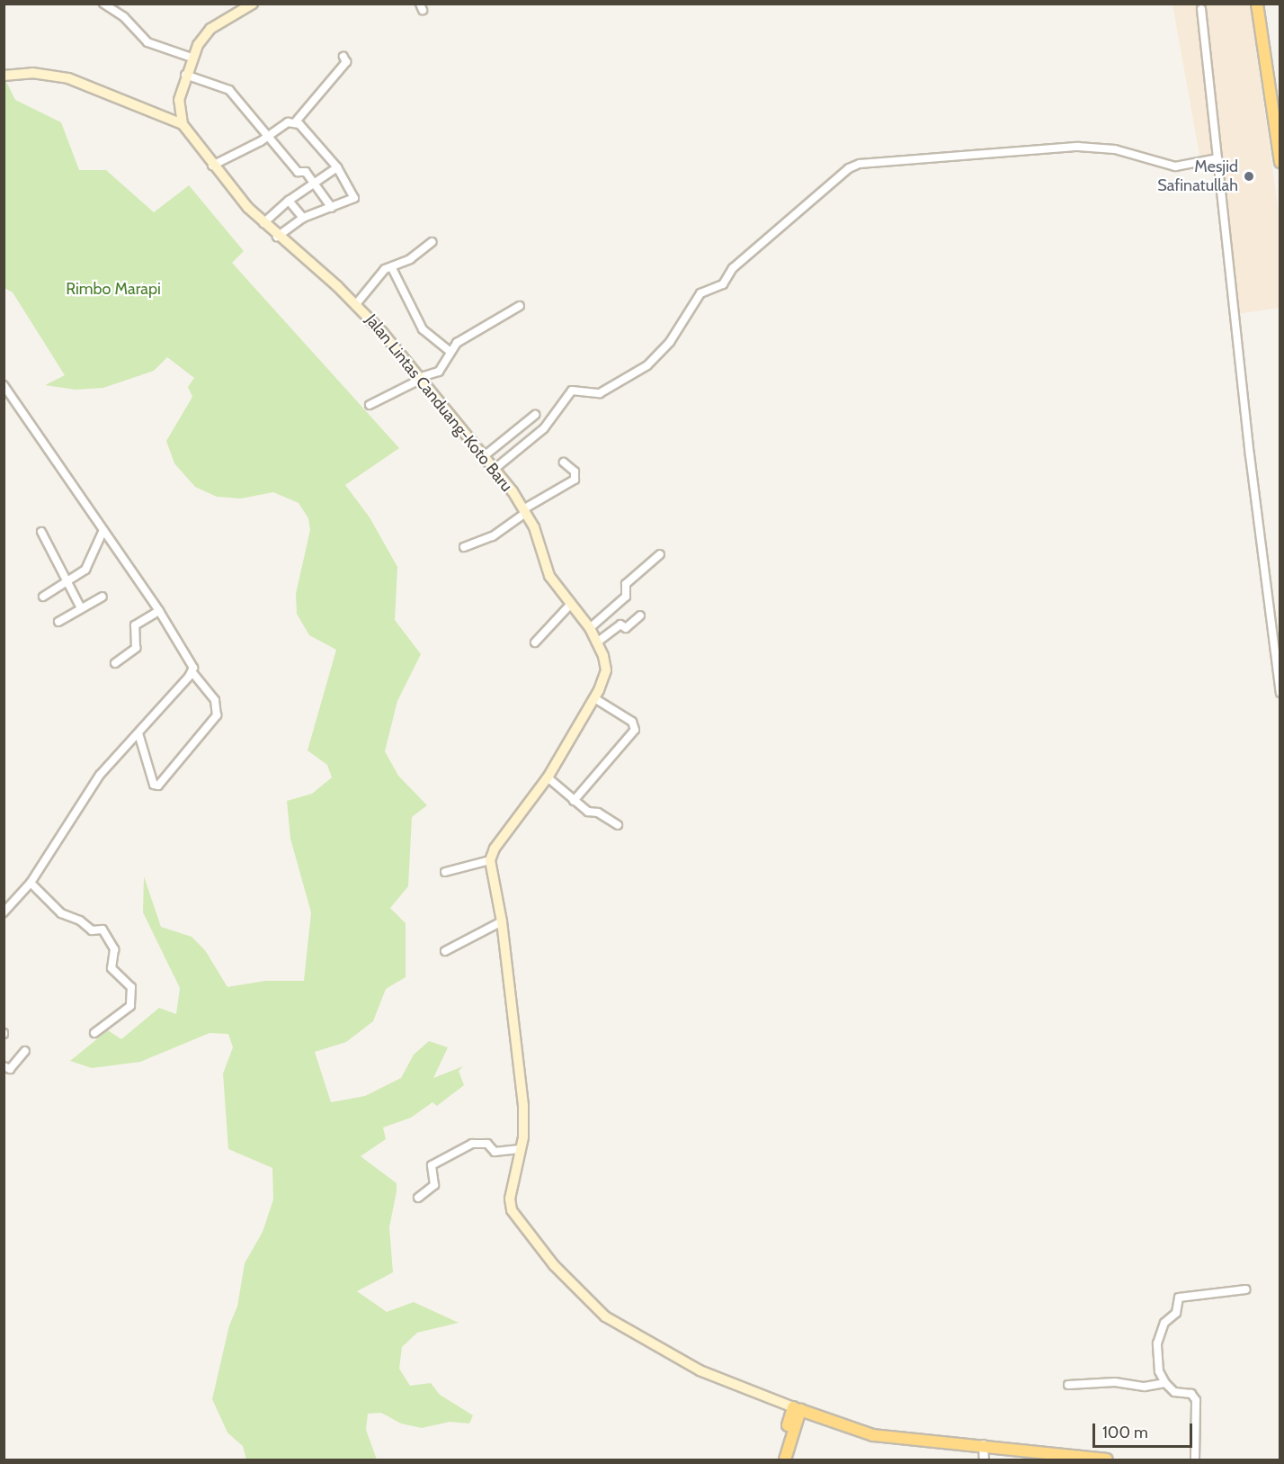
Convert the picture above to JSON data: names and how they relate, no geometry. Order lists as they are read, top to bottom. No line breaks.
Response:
{"streets":{"main road":["Jalan Lintas Canduang-Koto Baru"]},"parks":["Rimbo Marapi"],"places":["Mesjid Safinatullah"],"scale_bar":"100 m"}
